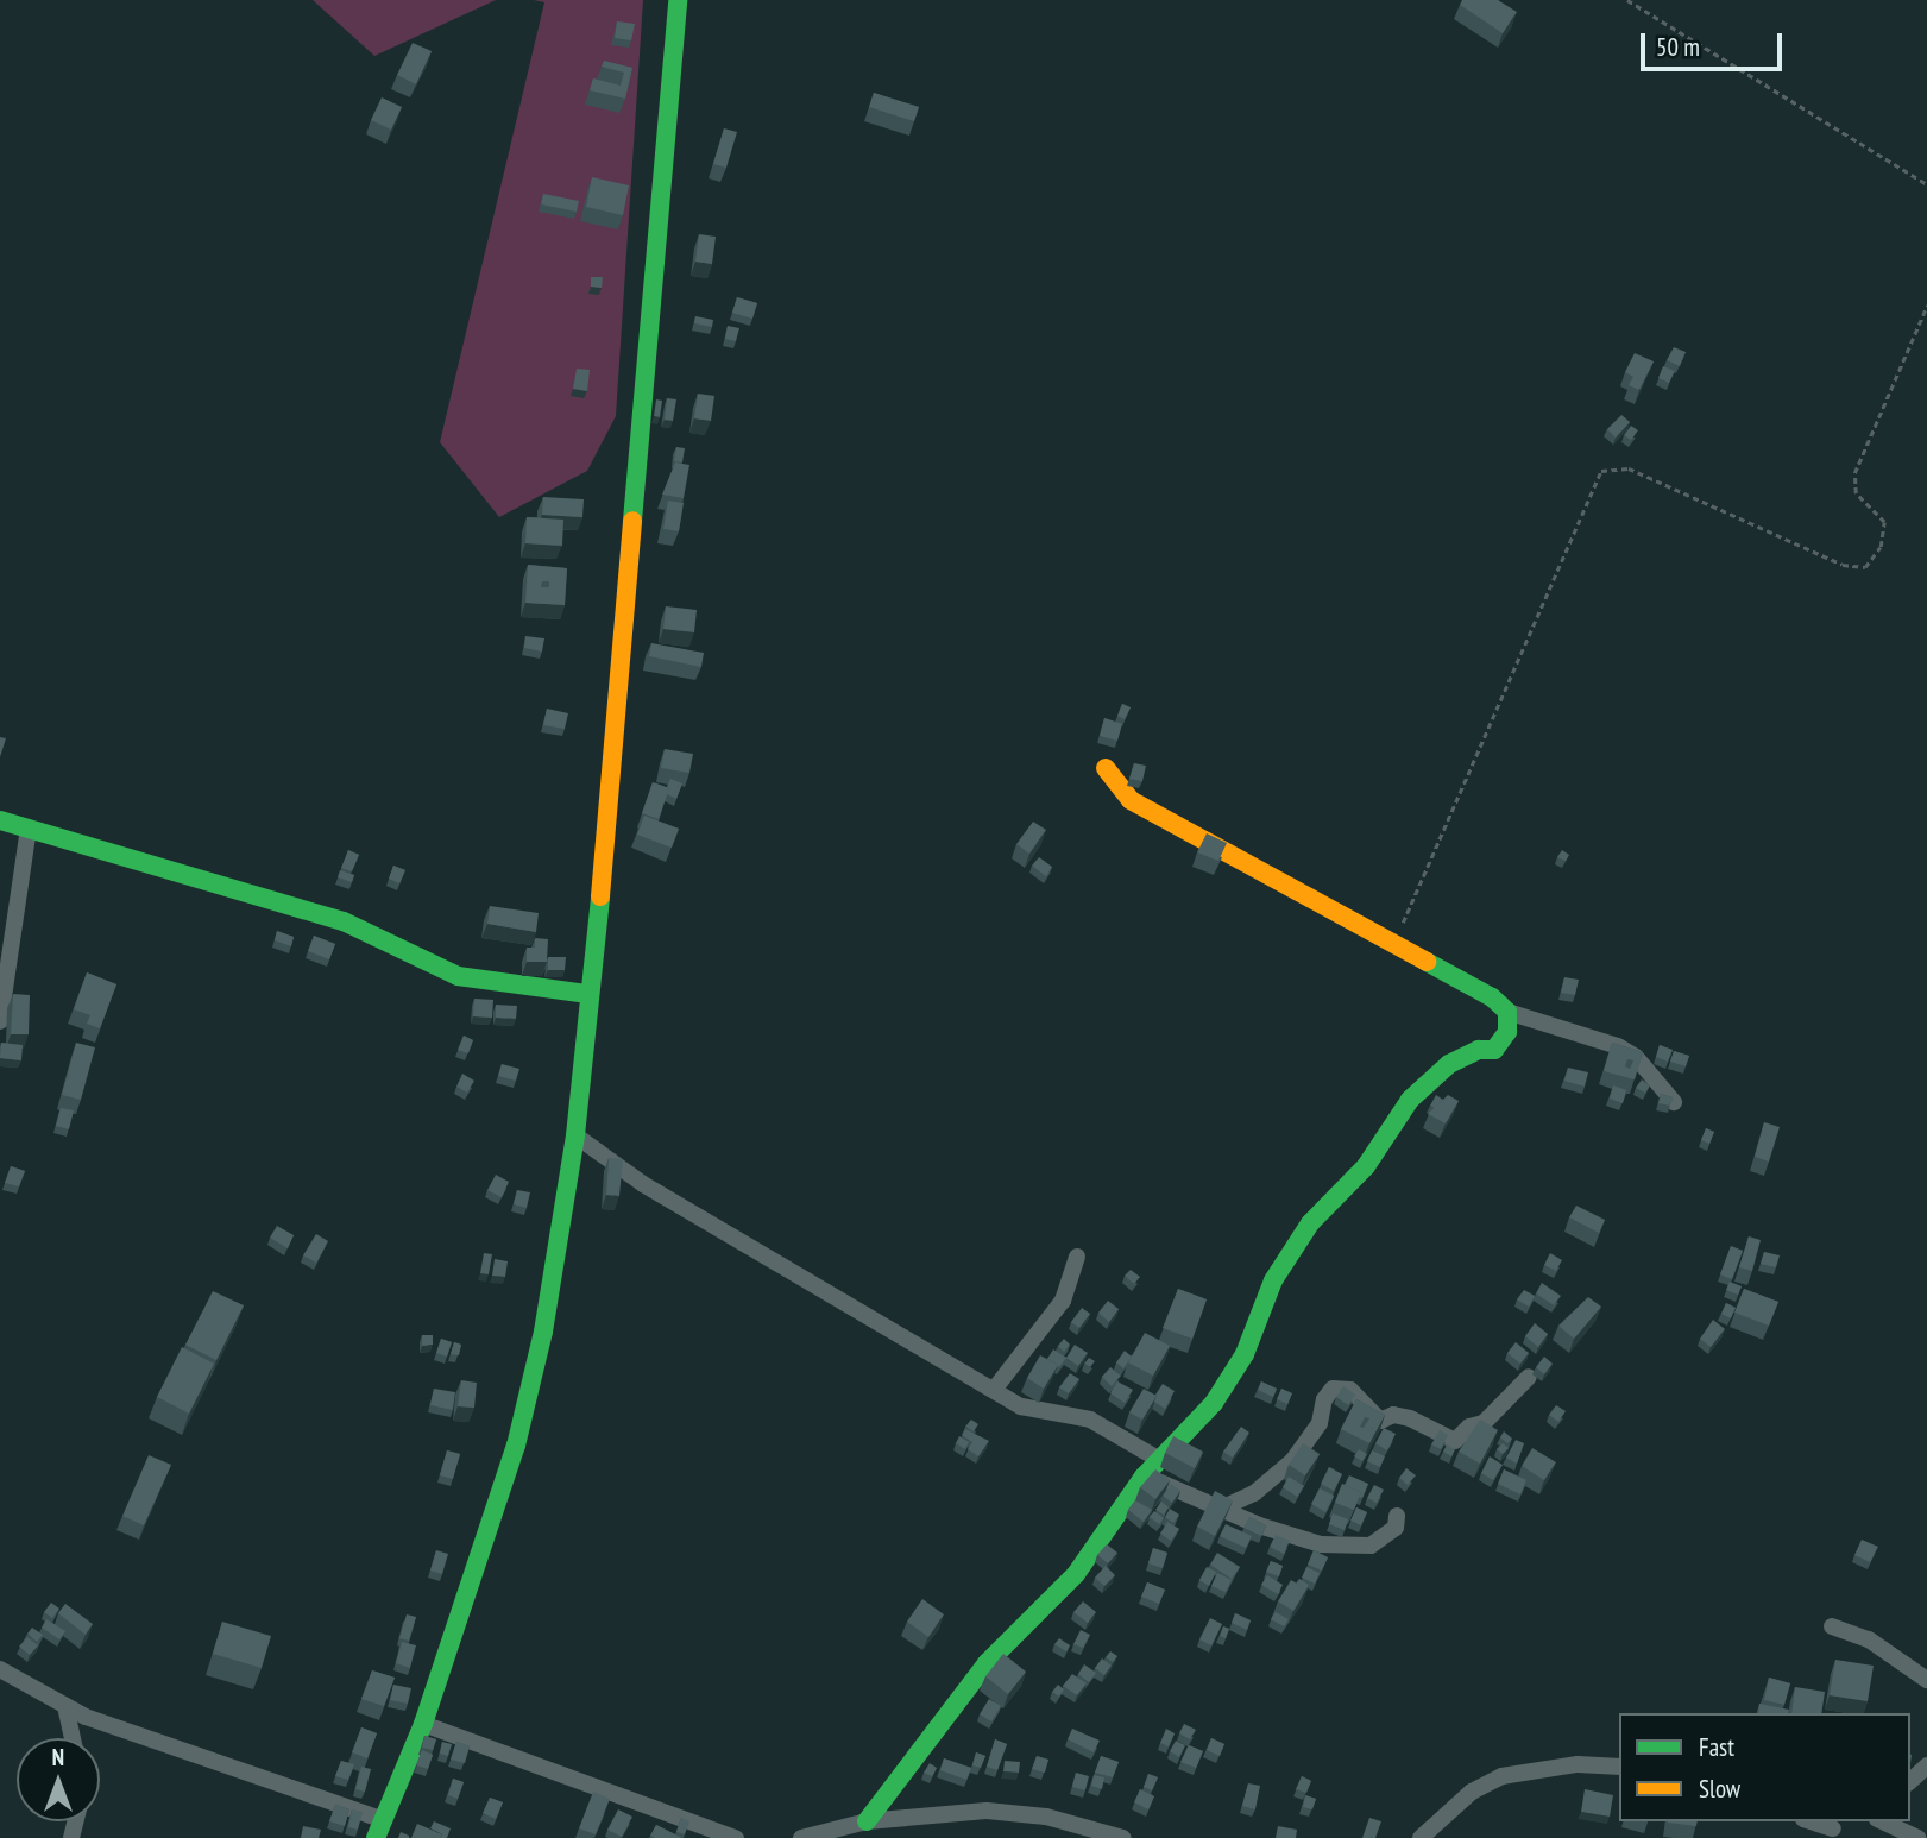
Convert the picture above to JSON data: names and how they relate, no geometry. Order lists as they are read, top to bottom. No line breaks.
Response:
{"legend":["Fast","Slow"],"scale_bar":"50 m","north":"top"}
